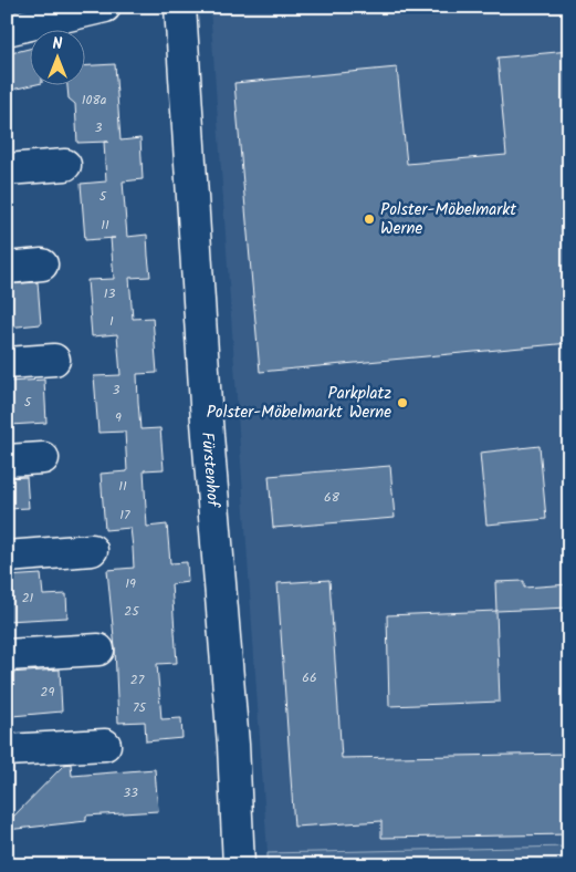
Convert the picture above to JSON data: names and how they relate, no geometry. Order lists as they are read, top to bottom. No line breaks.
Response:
{"streets":{"street":["Fürstenhof"]},"places":["Polster-Möbelmarkt Werne","Parkplatz Polster-Möbelmarkt Werne"],"house_numbers":["108a","3","5","11","13","1","3","5","9","11","68","17","19","21","25","66","27","29","75","33"],"north":"top"}
